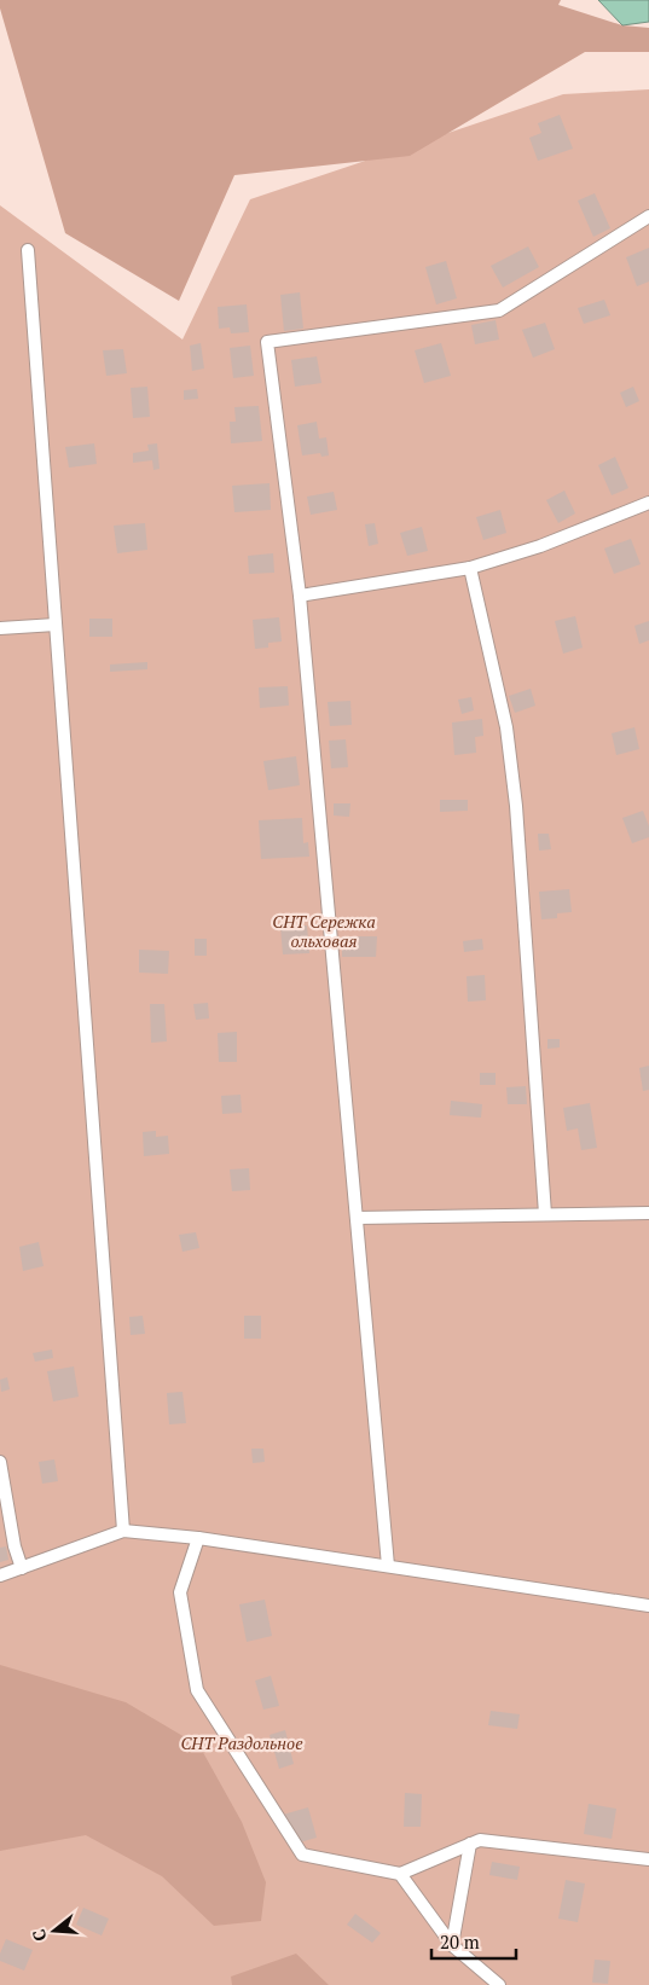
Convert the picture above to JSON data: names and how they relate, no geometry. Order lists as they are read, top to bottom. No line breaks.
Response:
{"parks":["СНТ Сережка ольховая","СНТ Раздольное"],"scale_bar":"20 m","north":"left"}
